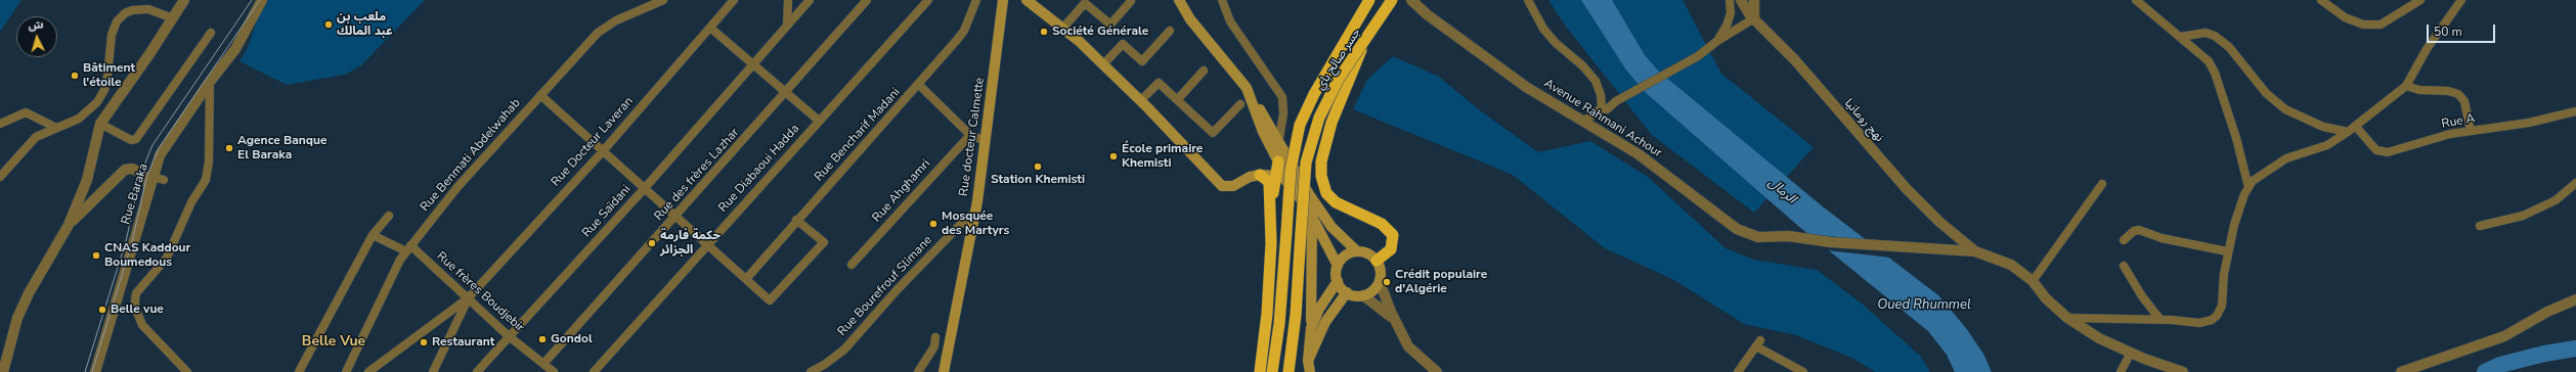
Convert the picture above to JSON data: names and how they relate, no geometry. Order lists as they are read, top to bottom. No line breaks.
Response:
{"streets":{"highway":["جسر صالح باي"],"main road":["Rue docteur Calmette"],"street":["Avenue Rahmani Achour","نهج رومانيا","Rue A","Rue Bencharif Madani","Rue Docteur Laveran","Rue Benmati Abdelwahab","Rue Diabaoui Hadda","Rue des frères Lazhar","Rue Ahghamri","Rue Baraka","Rue Saïdani","Rue Bourefrouf Slimane","Rue frères Boudjebir"]},"crossings":[["Avenue Rahmani Achour","نهج رومانيا"],["Rue docteur Calmette","Rue Bourefrouf Slimane"],["Rue Docteur Laveran","Rue frères Boudjebir"],["Rue Benmati Abdelwahab","Rue frères Boudjebir"],["Rue des frères Lazhar","Rue frères Boudjebir"],["Rue Saïdani","Rue frères Boudjebir"]],"districts":["Belle Vue"],"water":["الرمال","Oued Rhummel"],"places":["ملعب بن عبد المالك","Société Générale","Bâtiment l'étoile","Agence Banque El Baraka","École primaire Khemisti","Station Khemisti","Mosquée des Martyrs","حكمة فارمة الجزائر","CNAS Kaddour Boumedous","Crédit populaire d'Algérie","Belle vue","Gondol","Restaurant"],"scale_bar":"50 m","north":"top"}
